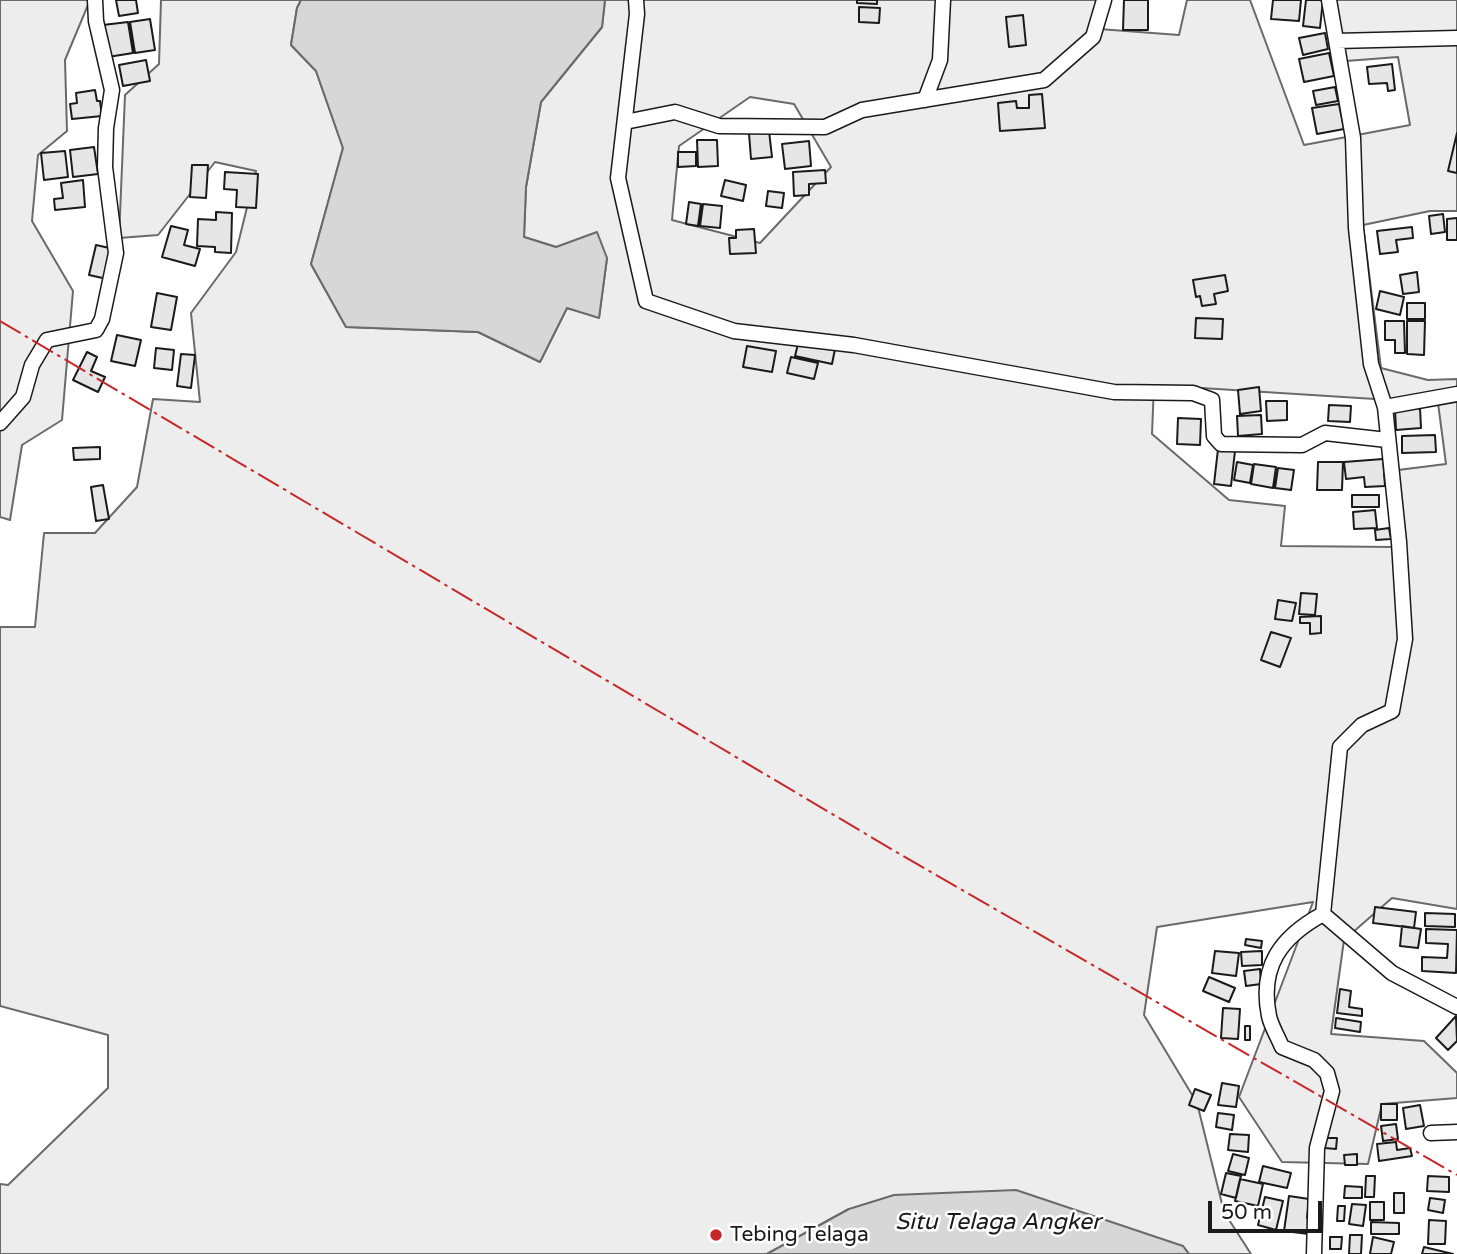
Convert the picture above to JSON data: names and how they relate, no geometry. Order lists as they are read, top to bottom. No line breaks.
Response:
{"water":["Situ Telaga Angker"],"places":["Tebing Telaga"],"scale_bar":"50 m"}
